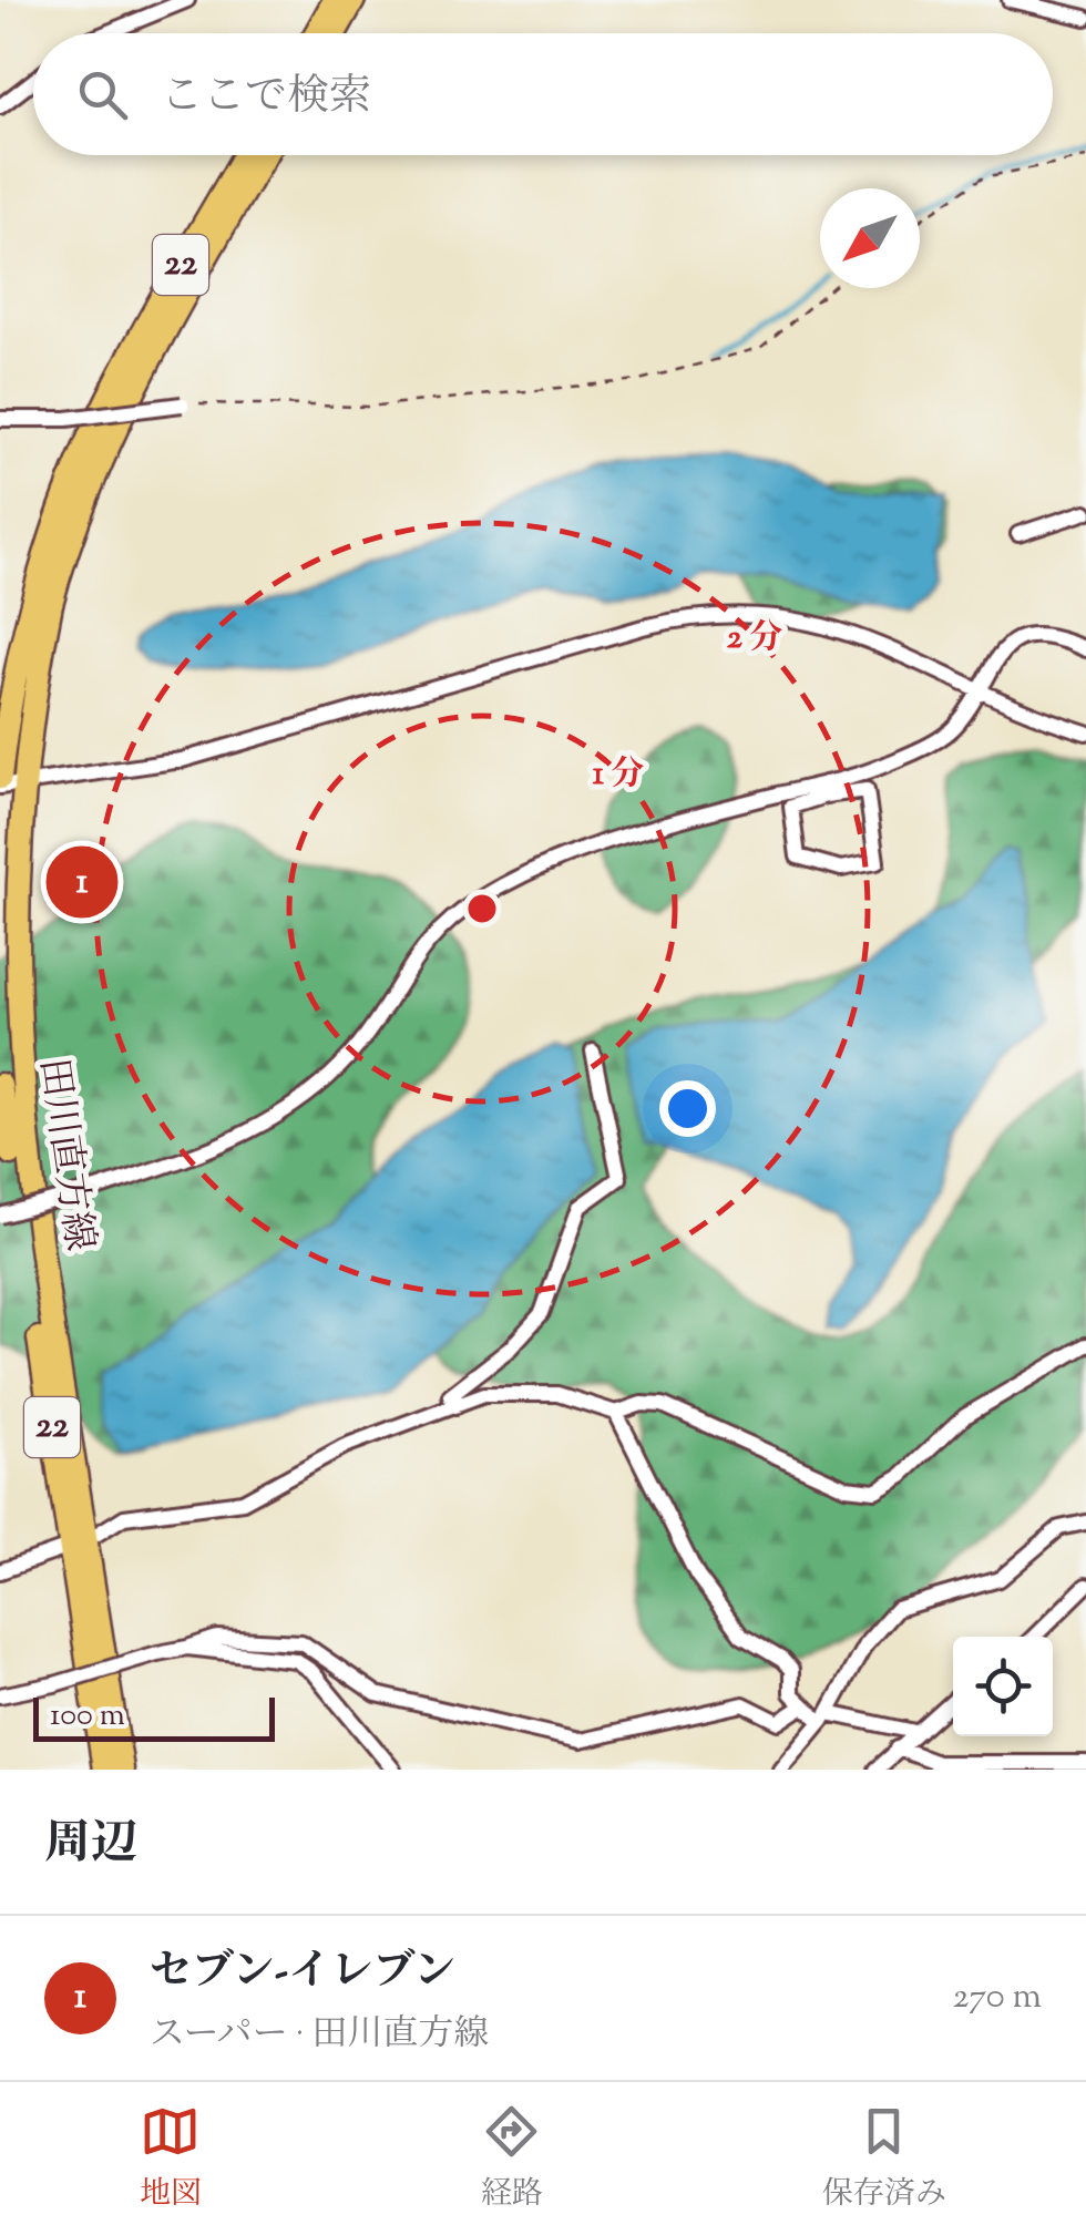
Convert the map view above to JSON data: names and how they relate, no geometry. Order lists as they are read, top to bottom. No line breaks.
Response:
{"streets":{"main road":["22","田川直方線"]},"scale_bar":"100 m","north":"bottom left","page":{"search":"ここで検索","pins":"1","scale":"100 m","heading":"周辺","list":[{"mark":"1","name":"セブン-イレブン","note":"スーパー · 田川直方線","value":"270 m"}],"nav":["地図","経路","保存済み"]},"rings":["2 分","1 分"]}
